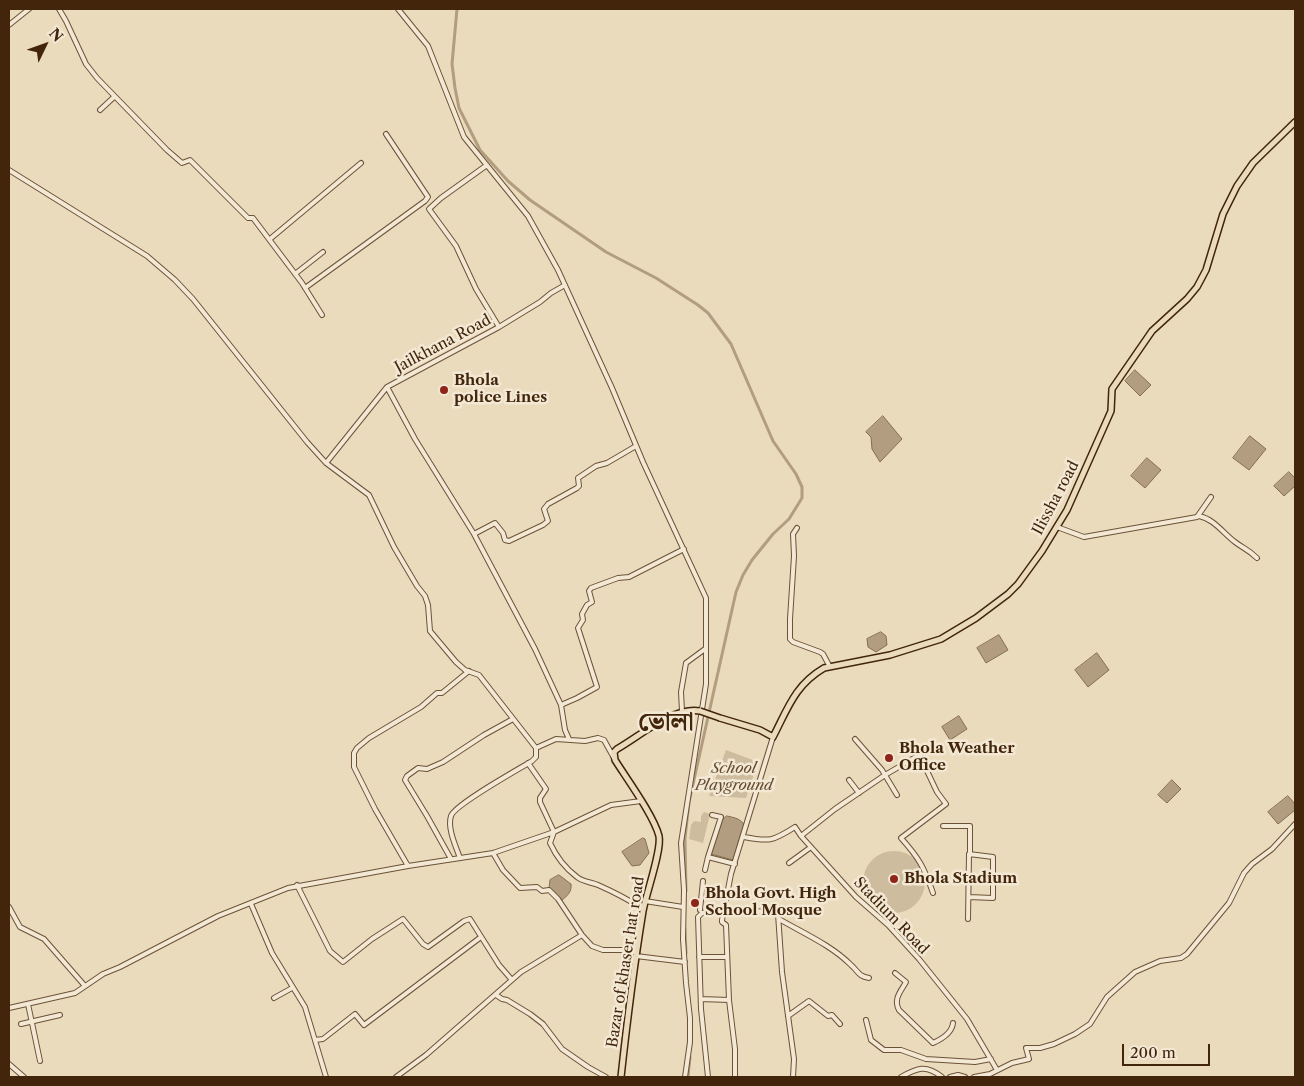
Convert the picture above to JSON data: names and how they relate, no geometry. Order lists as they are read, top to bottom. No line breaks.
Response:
{"streets":{"main road":["Ilissha road","Bazar of khaser hat road"],"street":["Jailkhana Road","Stadium Road"]},"districts":["ভোলা"],"parks":["School Playground"],"places":["Bhola police Lines","Bhola Weather Office","Bhola Stadium","Bhola Govt. High School Mosque"],"scale_bar":"200 m","north":"top right"}
